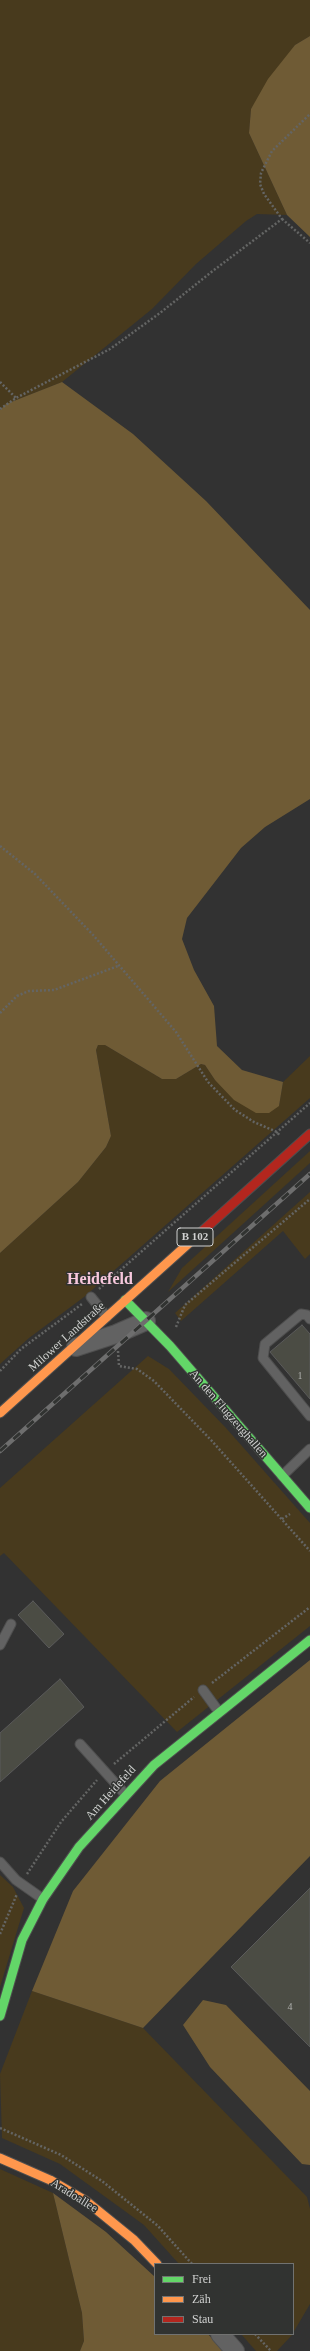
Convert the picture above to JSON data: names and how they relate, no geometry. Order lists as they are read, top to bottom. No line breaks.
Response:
{"streets":{"street":["B 102","Milower Landstraße","An den Flugzeughallen","Am Heidefeld","Aradoallee"]},"crossings":[["Milower Landstraße","An den Flugzeughallen"]],"districts":["Heidefeld"],"house_numbers":["1","4"],"legend":["Frei","Zäh","Stau"]}
